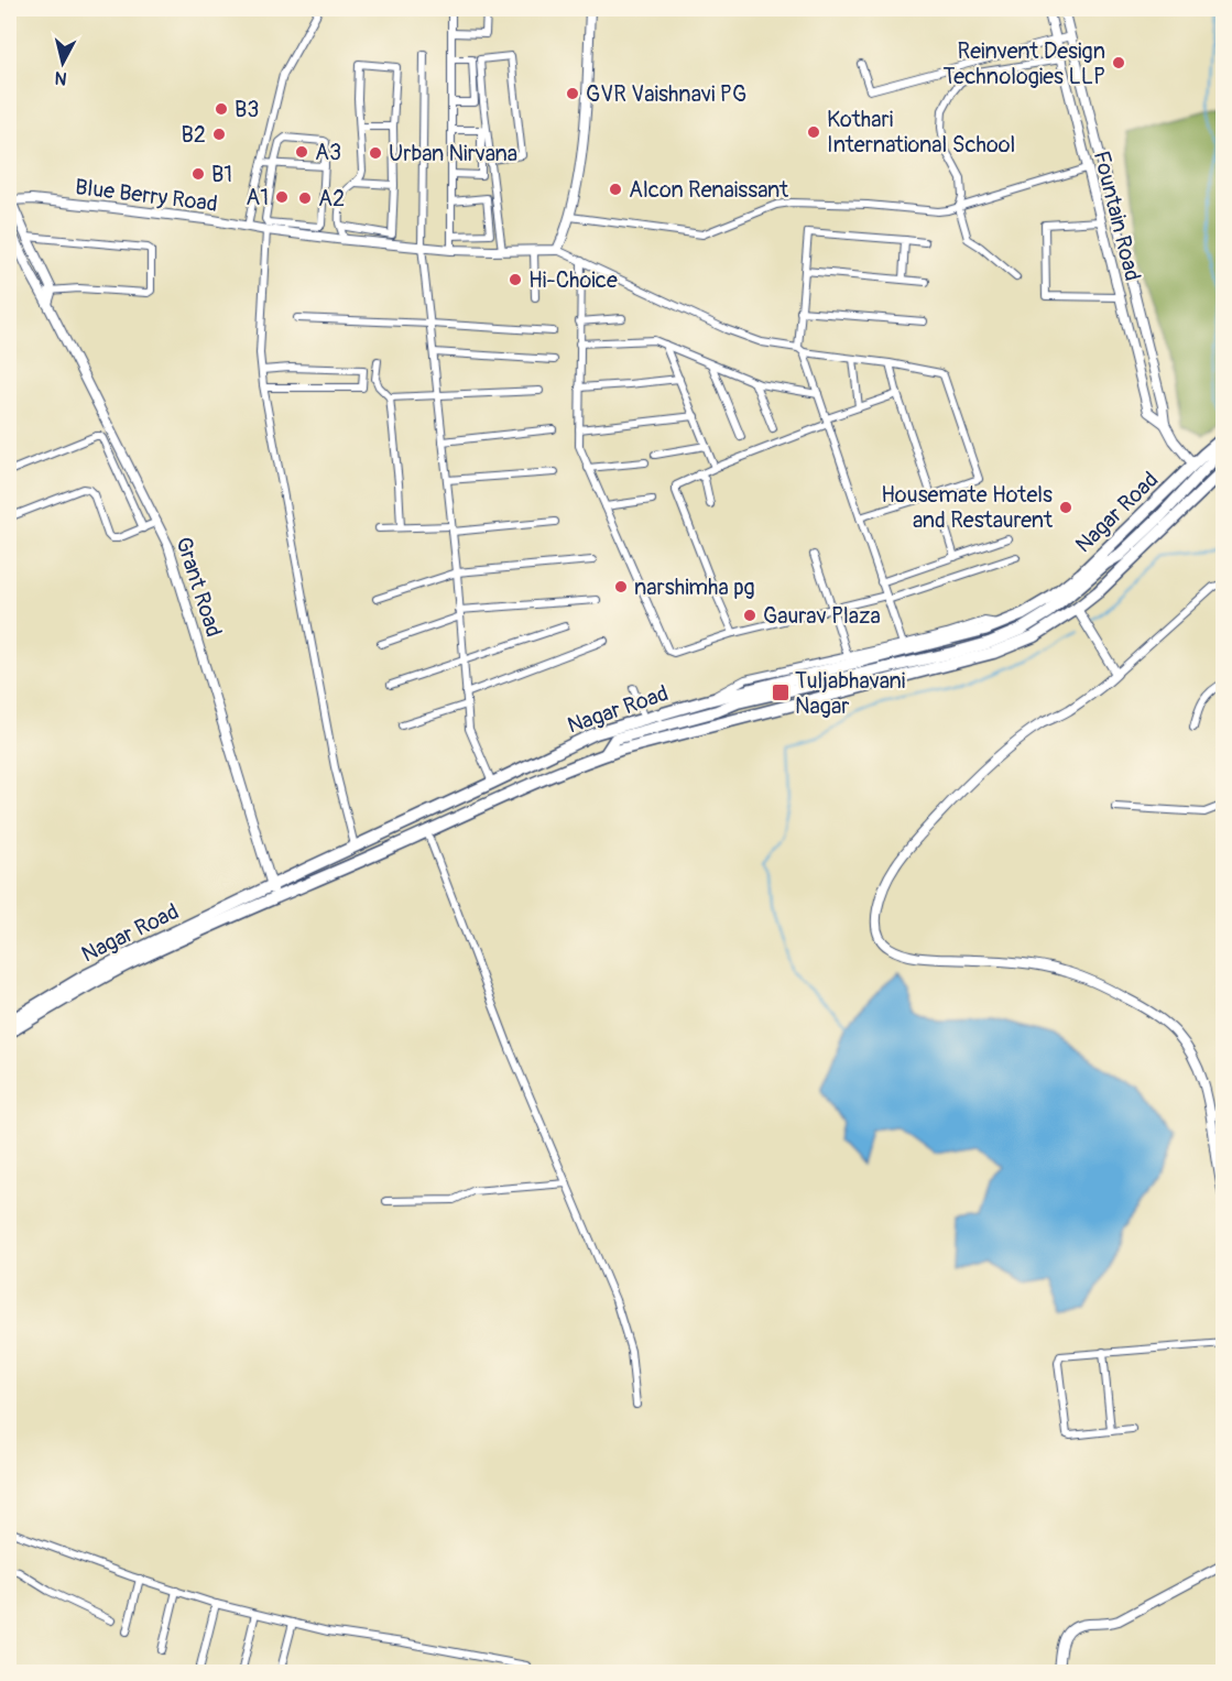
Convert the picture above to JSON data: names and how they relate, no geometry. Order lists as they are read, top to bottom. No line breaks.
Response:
{"streets":{"highway":["Nagar Road"],"street":["Blue Berry Road","Fountain Road","Grant Road"]},"crossings":[["Fountain Road","Nagar Road"],["Nagar Road","Grant Road"]],"places":{"other":["Reinvent Design Technologies LLP","GVR Vaishnavi PG","B3","Kothari International School","B2","A3","Urban Nirvana","B1","Alcon Renaissant","A1","A2","Hi-Choice","Housemate Hotels and Restaurent","narshimha pg","Gaurav Plaza"],"transit":["Tuljabhavani Nagar"]},"north":"bottom"}
